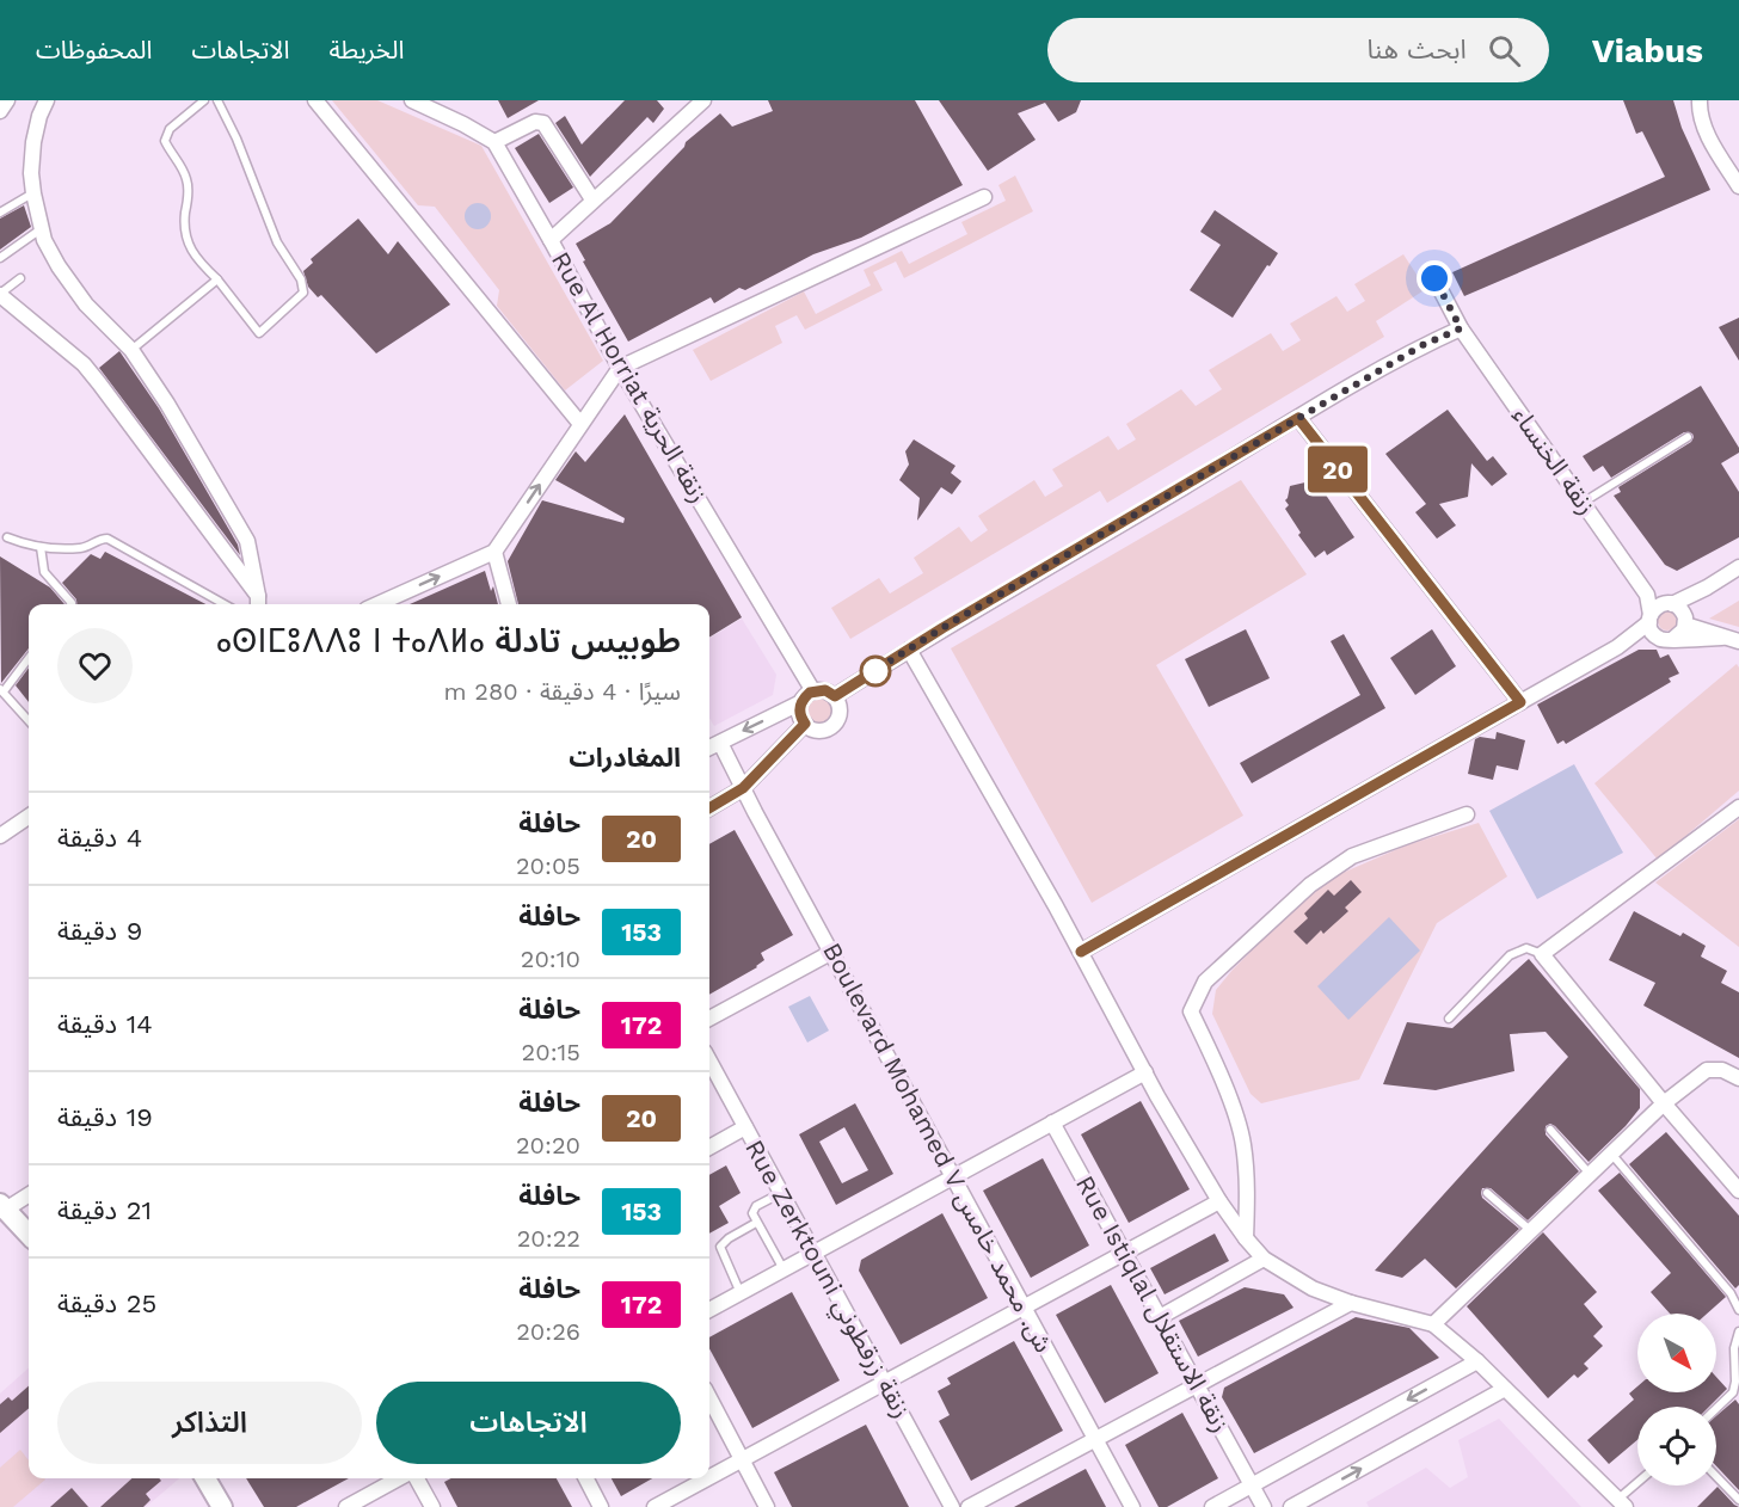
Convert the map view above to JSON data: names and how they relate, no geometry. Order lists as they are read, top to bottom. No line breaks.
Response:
{"streets":{"street":["Rue Al Horriat زنقة الحرية","زنقة الخنساء","Boulevard Mohamed V ش. محمد خامس","Rue Zerktouni زنقة زرقطوني","Rue Istiqlal زنقة الاستقلال"]},"lines":["bus line 20"],"north":"bottom right","page":{"header":"Viabus","search":"ابحث هنا","nav":["الخريطة","الاتجاهات","المحفوظات"],"on_map":"20","heading":[["طوبيس تادلة ⴰⵙⵏⵎⵓⴷⴷⵓ ⵏ ⵜⴰⴷⵍⴰ","سيرًا · 4 دقيقة · 280 m"],"المغادرات"],"list":[{"mark":"20","name":"حافلة","note":"20:05","value":"4 دقيقة"},{"mark":"153","name":"حافلة","note":"20:10","value":"9 دقيقة"},{"mark":"172","name":"حافلة","note":"20:15","value":"14 دقيقة"},{"mark":"20","name":"حافلة","note":"20:20","value":"19 دقيقة"},{"mark":"153","name":"حافلة","note":"20:22","value":"21 دقيقة"},{"mark":"172","name":"حافلة","note":"20:26","value":"25 دقيقة"}],"buttons":["الاتجاهات","التذاكر"]}}
